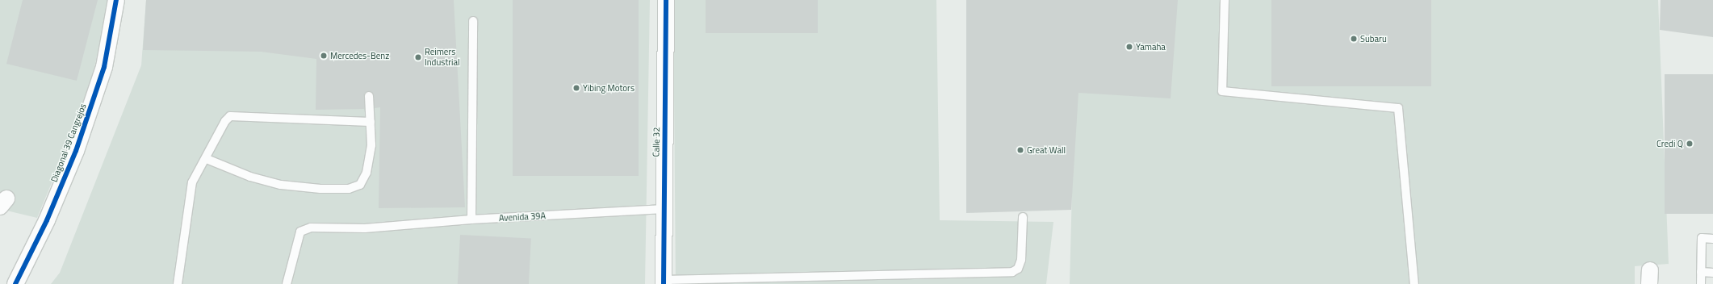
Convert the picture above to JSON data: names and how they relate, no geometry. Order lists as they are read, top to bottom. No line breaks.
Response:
{"streets":{"street":["Calle 32","Diagonal 39 Cangrejos"],"lane":["Avenida 39A"]},"crossings":[["Calle 32","Avenida 39A"]],"places":["Subaru","Yamaha","Mercedes-Benz","Reimers Industrial","Yibing Motors","Credi Q","Great Wall"]}
